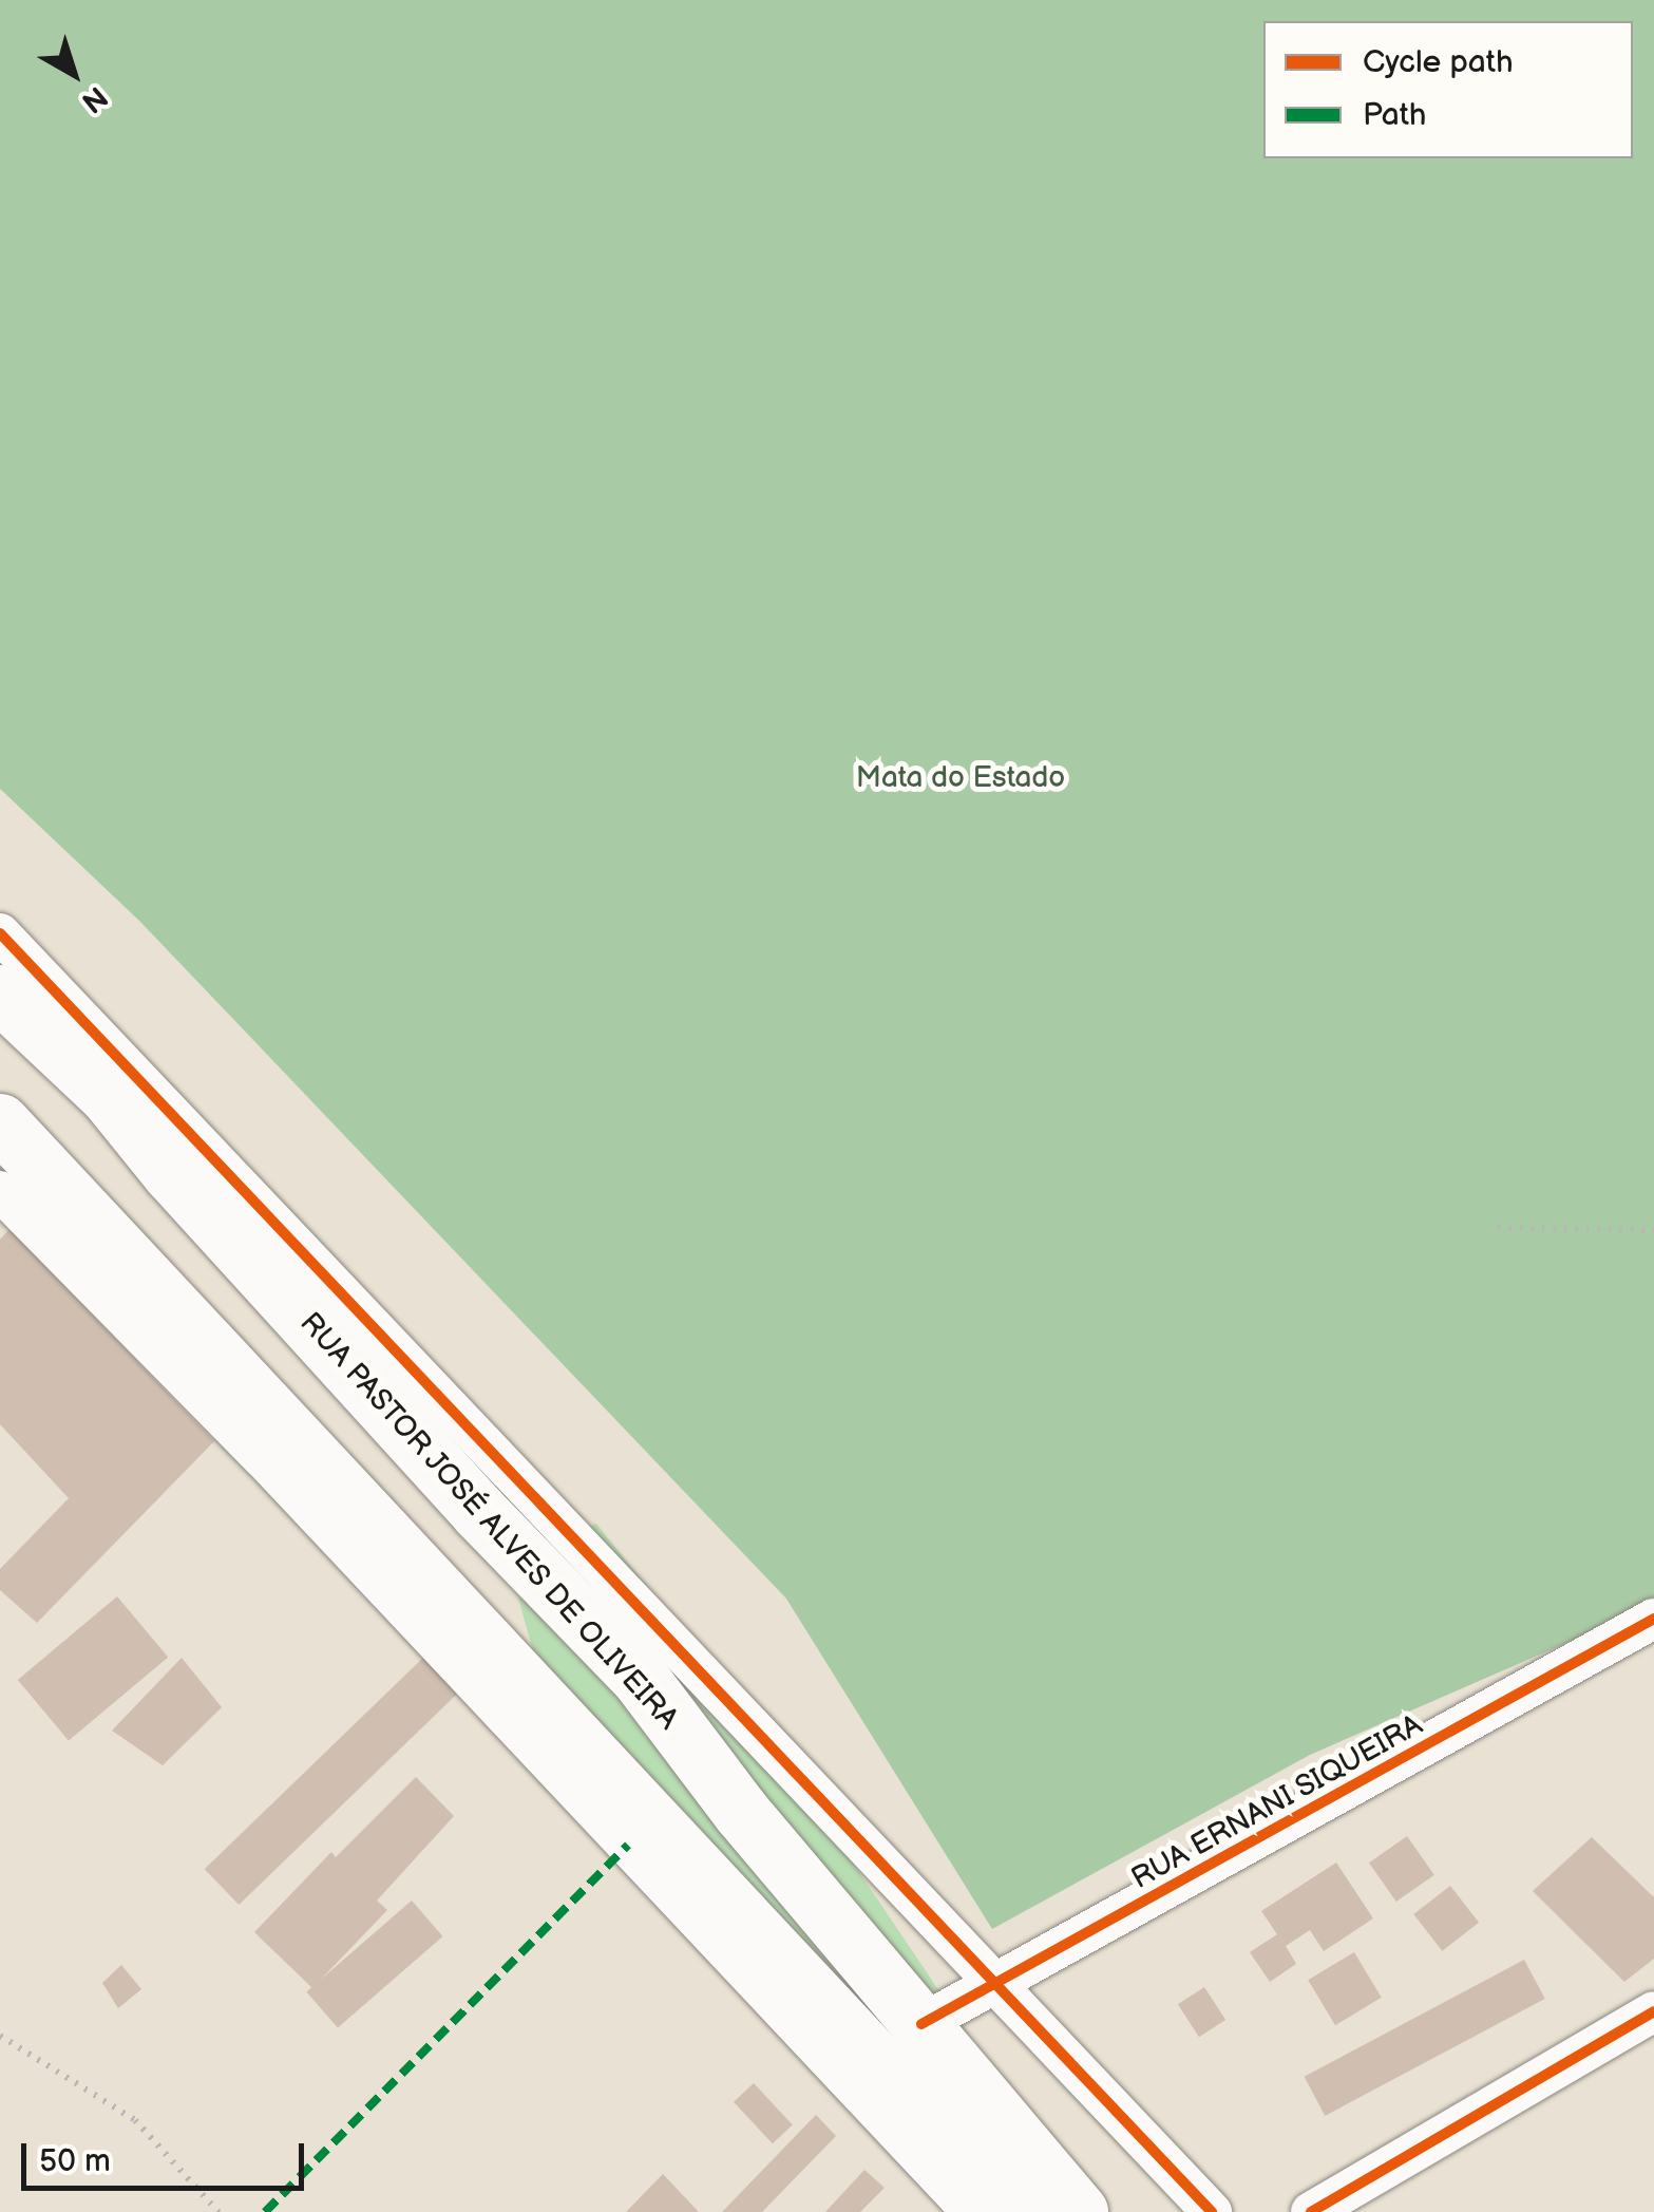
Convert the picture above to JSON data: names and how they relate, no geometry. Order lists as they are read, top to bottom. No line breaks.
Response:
{"streets":{"highway":["RUA PASTOR JOSÉ ALVES DE OLIVEIRA"],"street":["RUA ERNANI SIQUEIRA"]},"crossings":[["RUA PASTOR JOSÉ ALVES DE OLIVEIRA","RUA ERNANI SIQUEIRA"]],"parks":["Mata do Estado"],"legend":["Cycle path","Path"],"scale_bar":"50 m","north":"bottom right"}
